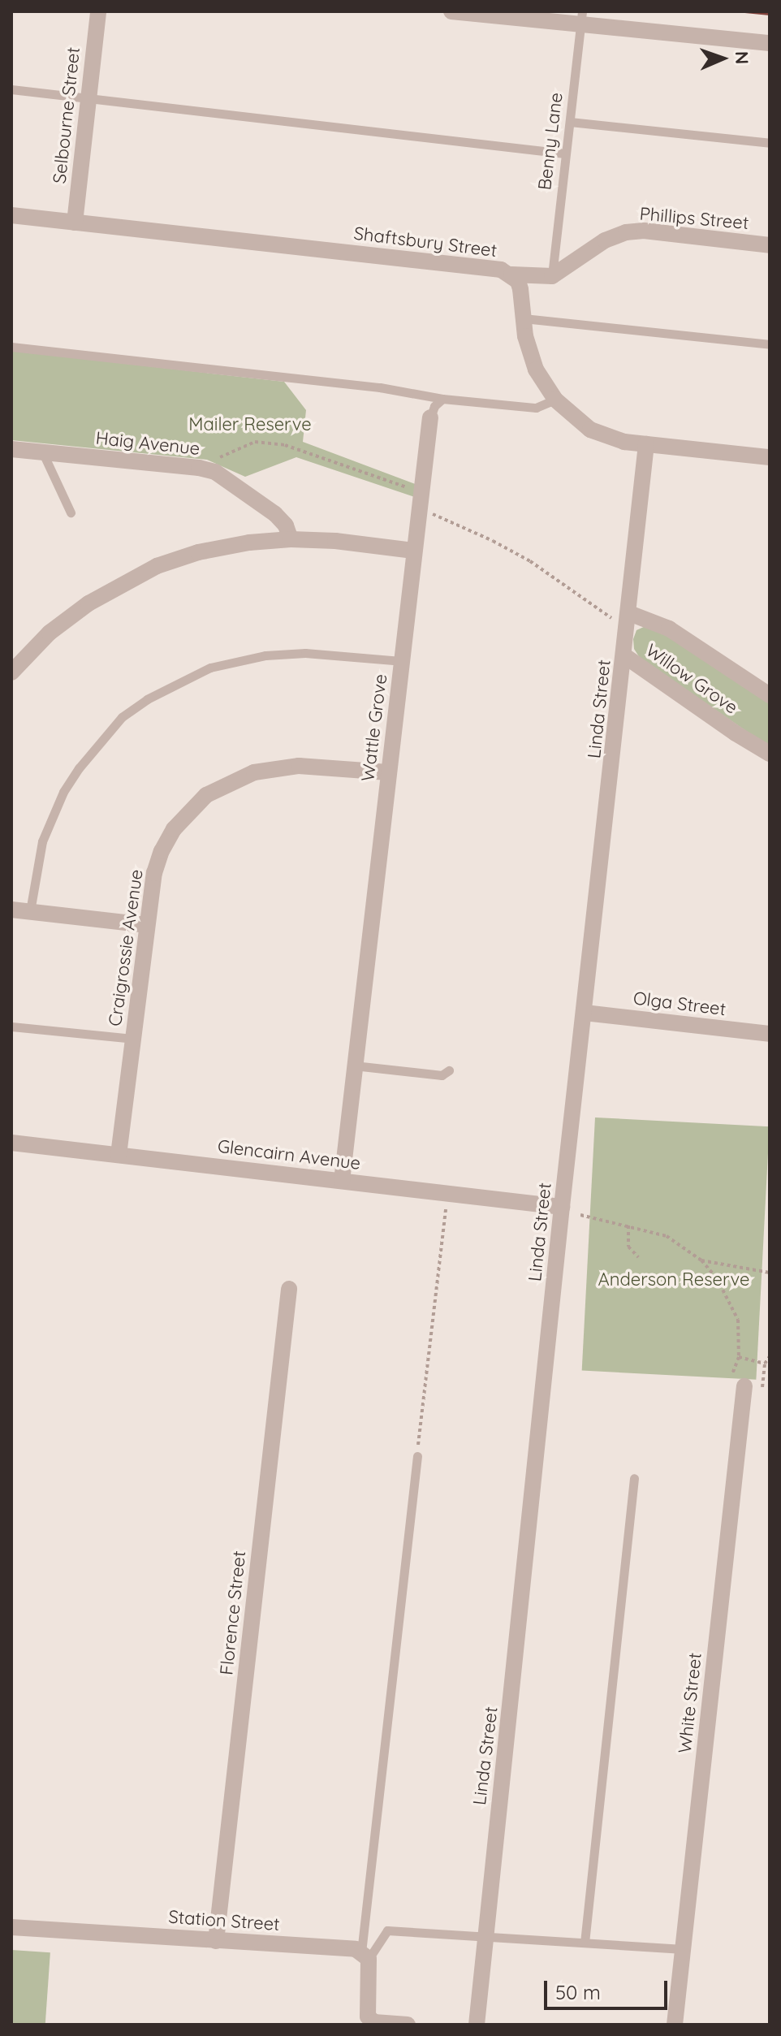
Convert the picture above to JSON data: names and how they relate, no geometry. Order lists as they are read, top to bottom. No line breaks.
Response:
{"streets":{"street":["Selbourne Street","Phillips Street","Shaftsbury Street","Haig Avenue","Willow Grove","Linda Street","Wattle Grove","Craigrossie Avenue","Olga Street","Glencairn Avenue","Florence Street","White Street","Station Street"],"lane":["Benny Lane"]},"crossings":[["Selbourne Street","Shaftsbury Street"],["Benny Lane","Phillips Street"],["Shaftsbury Street","Linda Street"],["Willow Grove","Linda Street"],["Linda Street","Olga Street"],["Linda Street","Glencairn Avenue"],["Wattle Grove","Craigrossie Avenue"],["Wattle Grove","Glencairn Avenue"],["Craigrossie Avenue","Glencairn Avenue"],["Florence Street","Station Street"]],"parks":["Mailer Reserve","Anderson Reserve"],"scale_bar":"50 m","north":"right"}
